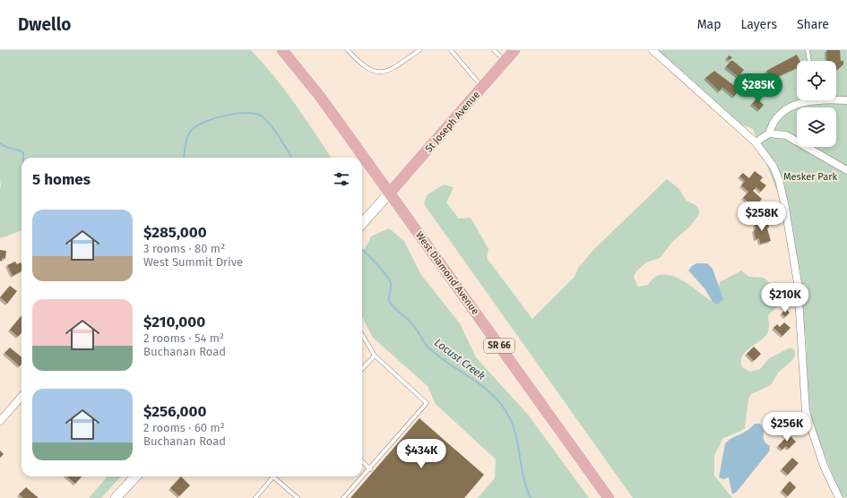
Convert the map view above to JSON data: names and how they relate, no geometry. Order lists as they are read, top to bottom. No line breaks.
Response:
{"streets":{"main road":["St Joseph Avenue","West Diamond Avenue","SR 66"]},"crossings":[["St Joseph Avenue","West Diamond Avenue"]],"water":["Locust Creek"],"parks":["Mesker Park"],"page":{"header":"Dwello","nav":["Map","Layers","Share"],"price":["$285K","$258K","$210K","$256K","$434K"],"heading":"5 homes","list":[{"name":"$285,000","note":"3 rooms · 80 m² · West Summit Drive"},{"name":"$210,000","note":"2 rooms · 54 m² · Buchanan Road"},{"name":"$256,000","note":"2 rooms · 60 m² · Buchanan Road"}]}}
